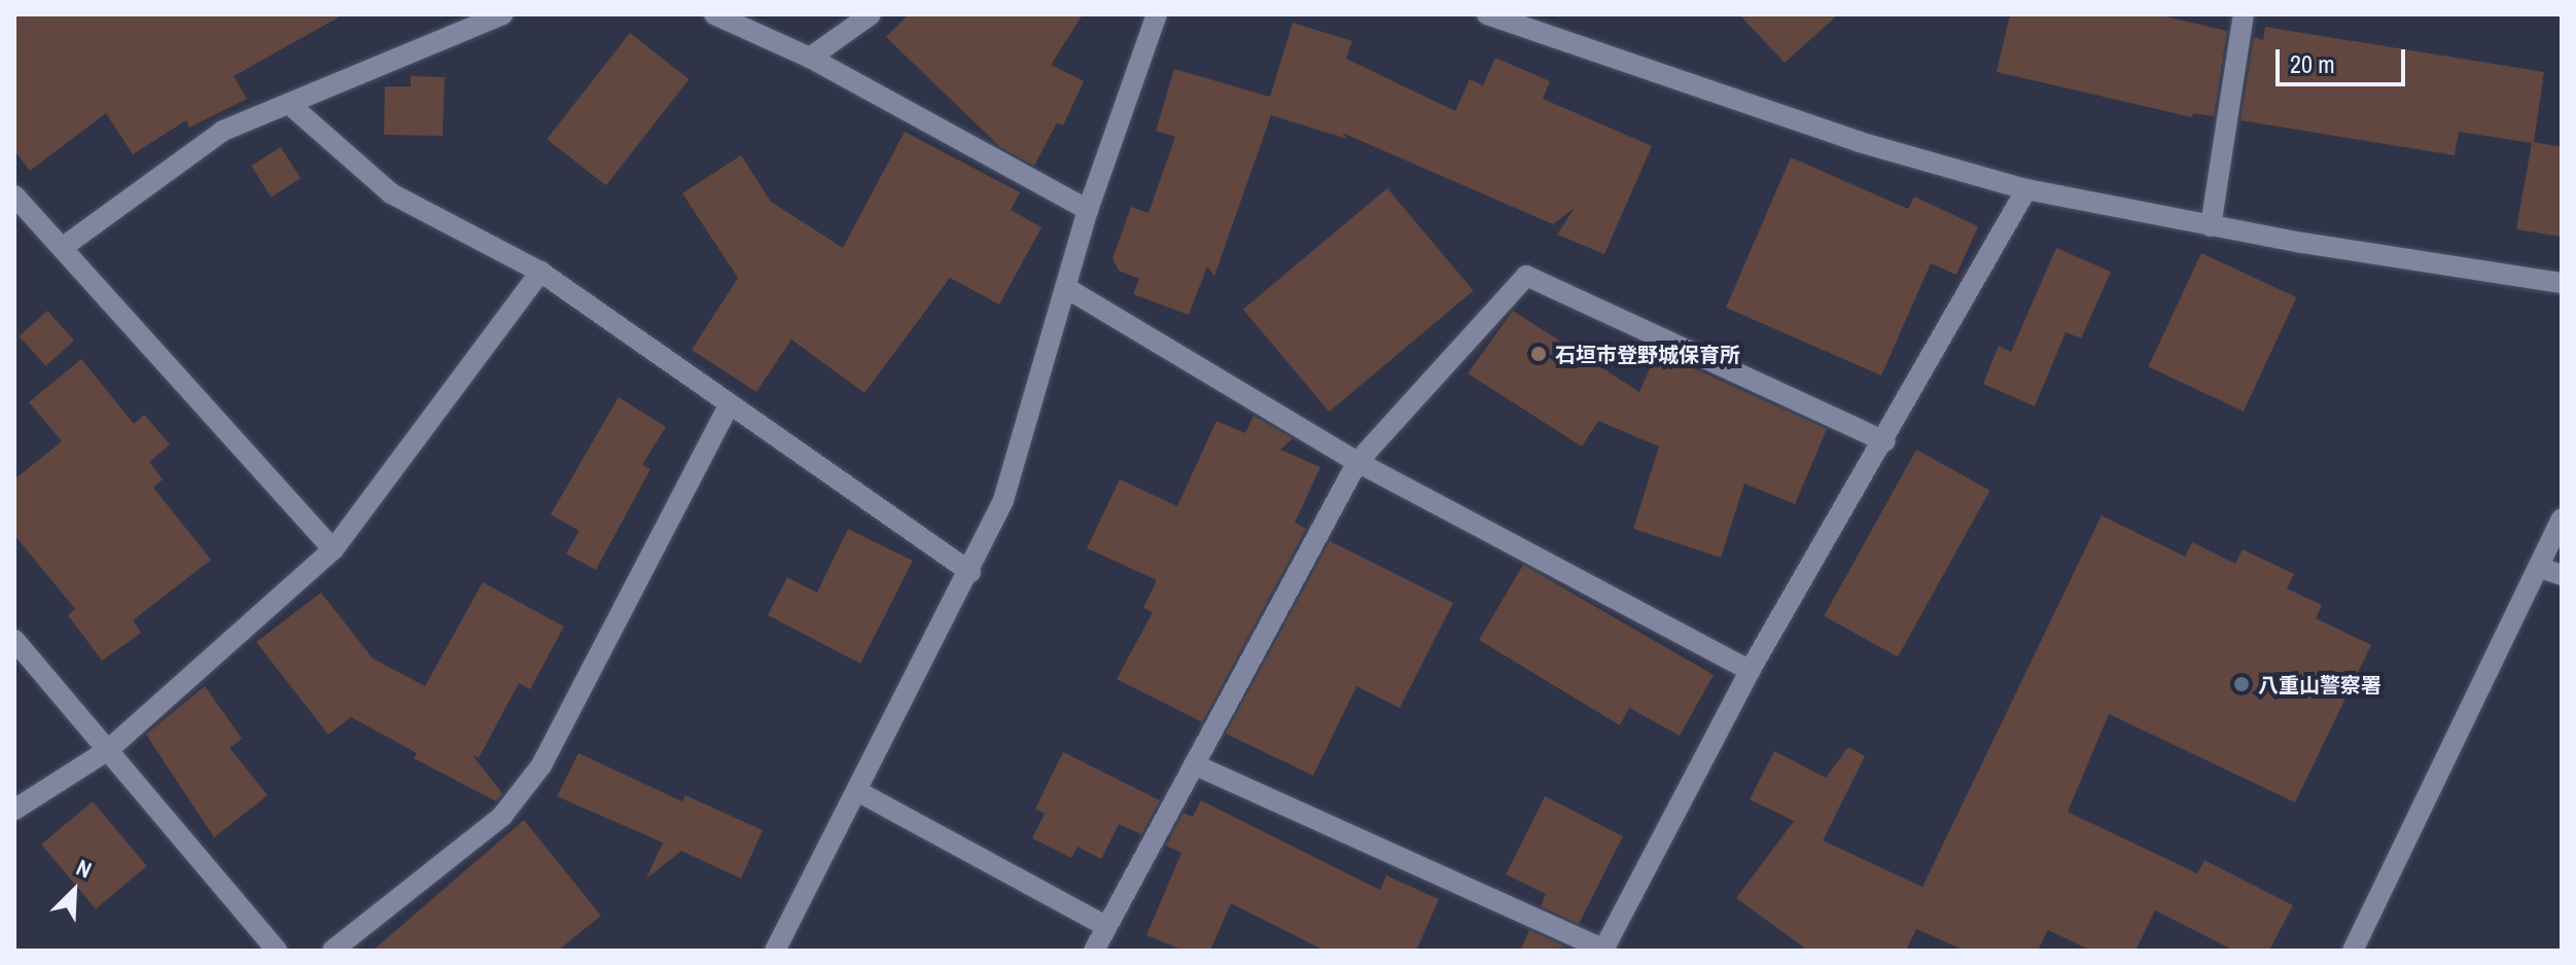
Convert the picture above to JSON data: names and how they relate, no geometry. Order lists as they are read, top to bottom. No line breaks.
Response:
{"places":["石垣市登野城保育所","八重山警察署"],"scale_bar":"20 m","north":"top right"}
